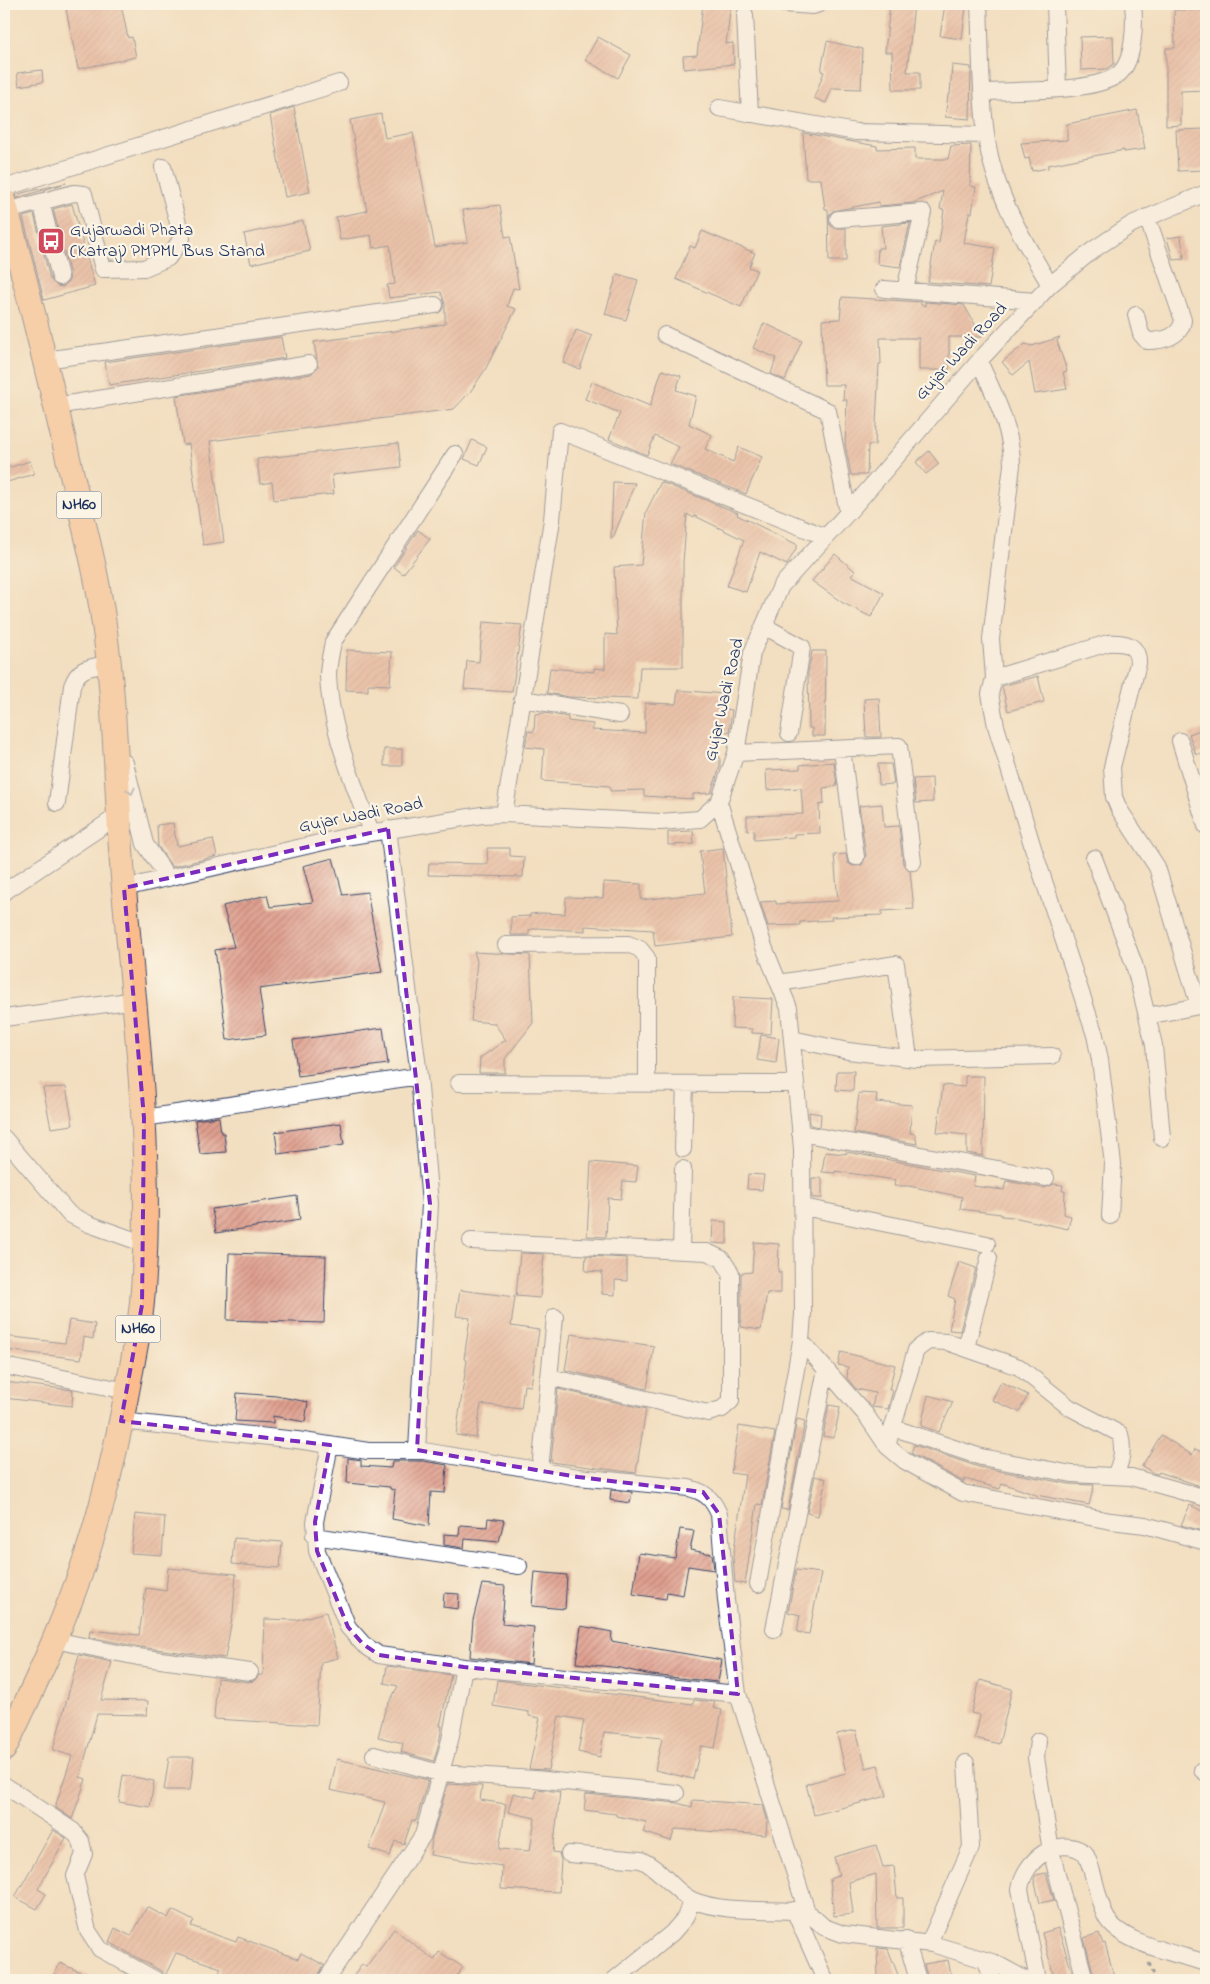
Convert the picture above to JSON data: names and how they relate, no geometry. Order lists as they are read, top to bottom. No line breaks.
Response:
{"streets":{"highway":["NH60"],"street":["Gujar Wadi Road"]},"crossings":[["Gujar Wadi Road","NH60"]],"places":{"bus stop":["Gujarwadi Phata (Katraj) PMPML Bus Stand"]}}
